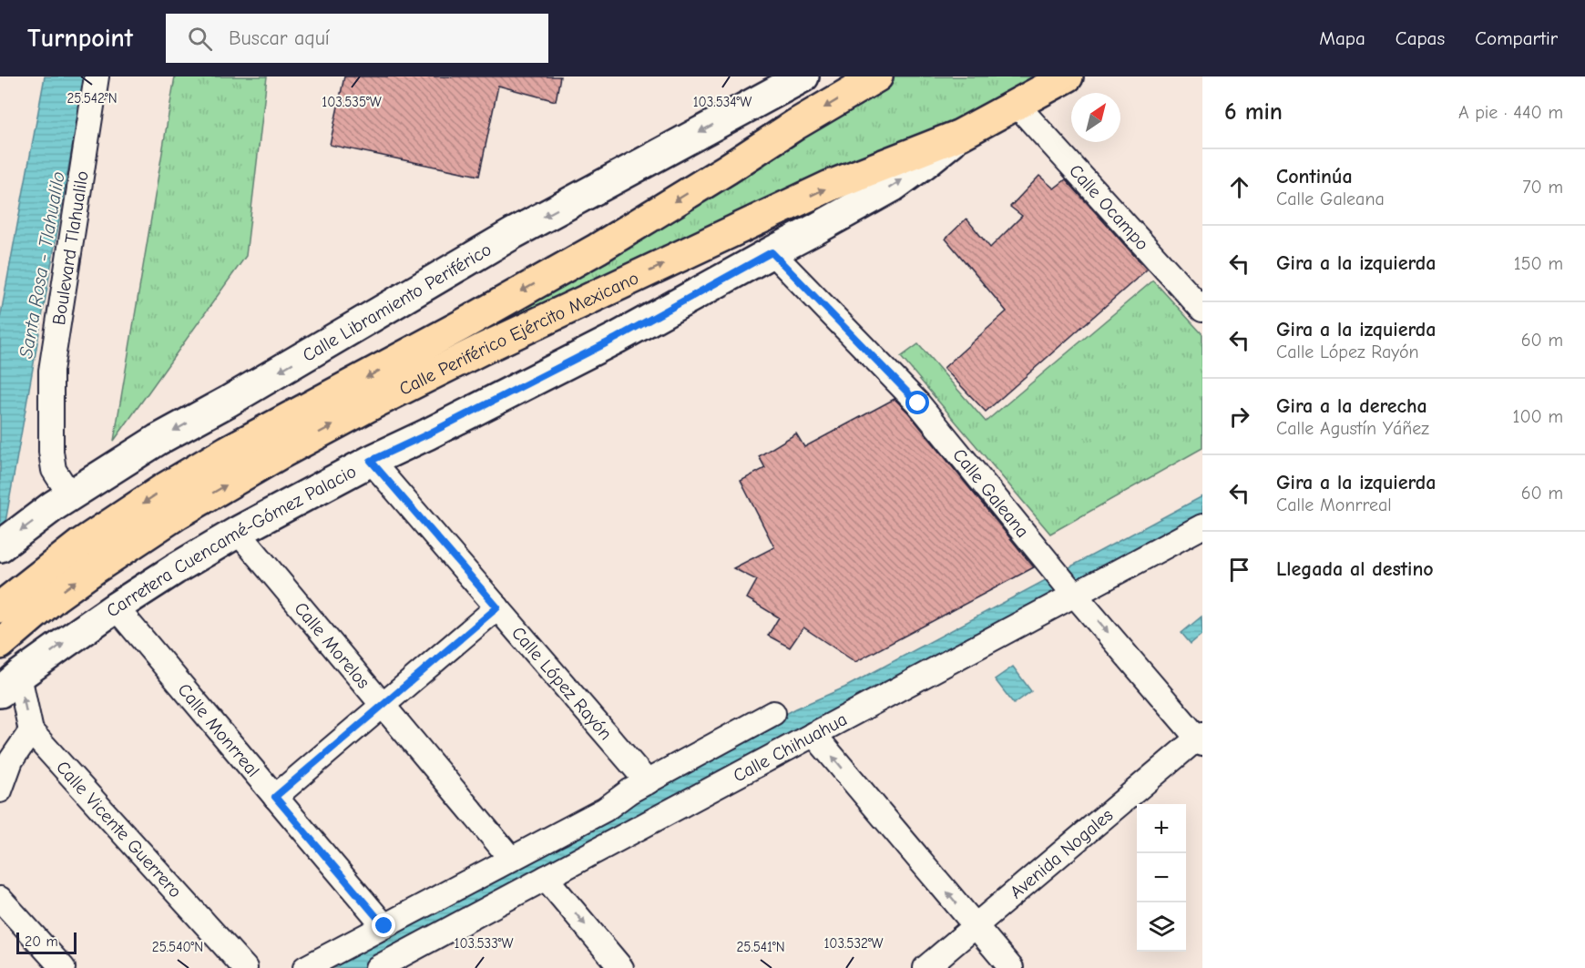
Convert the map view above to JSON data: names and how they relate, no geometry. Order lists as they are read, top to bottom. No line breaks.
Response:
{"streets":{"highway":["Calle Periférico Ejército Mexicano"],"main road":["Calle Libramiento Periférico","Carretera Cuencamé-Gómez Palacio"],"street":["Calle Ocampo","Boulevard Tlahualilo","Calle Galeana","Calle Morelos","Calle López Rayón","Calle Monrreal","Calle Chihuahua","Calle Vicente Guerrero","Avenida Nogales"]},"crossings":[["Calle Ocampo","Calle Periférico Ejército Mexicano"],["Boulevard Tlahualilo","Calle Libramiento Periférico"],["Calle Periférico Ejército Mexicano","Carretera Cuencamé-Gómez Palacio"],["Calle Galeana","Carretera Cuencamé-Gómez Palacio"],["Calle Galeana","Calle Chihuahua"],["Calle Galeana","Avenida Nogales"],["Carretera Cuencamé-Gómez Palacio","Calle Morelos"],["Carretera Cuencamé-Gómez Palacio","Calle López Rayón"],["Carretera Cuencamé-Gómez Palacio","Calle Monrreal"]],"one_way":["Calle Libramiento Periférico"],"water":["Santa Rosa - Tlahualilo"],"scale_bar":"20 m","north":"top right","page":{"header":"Turnpoint","search":"Buscar aquí","nav":["Mapa","Capas","Compartir"],"heading":["6 min","A pie · 440 m"],"list":[["Continúa","Calle Galeana","70 m"],["Gira a la izquierda","150 m"],["Gira a la izquierda","Calle López Rayón","60 m"],["Gira a la derecha","Calle Agustín Yáñez","100 m"],["Gira a la izquierda","Calle Monrreal","60 m"],"Llegada al destino"],"map_buttons":["+","−"],"scale":"20 m"},"coordinates":["25.542°N","103.535°W","103.534°W","103.533°W","103.532°W","25.540°N","25.541°N"]}
